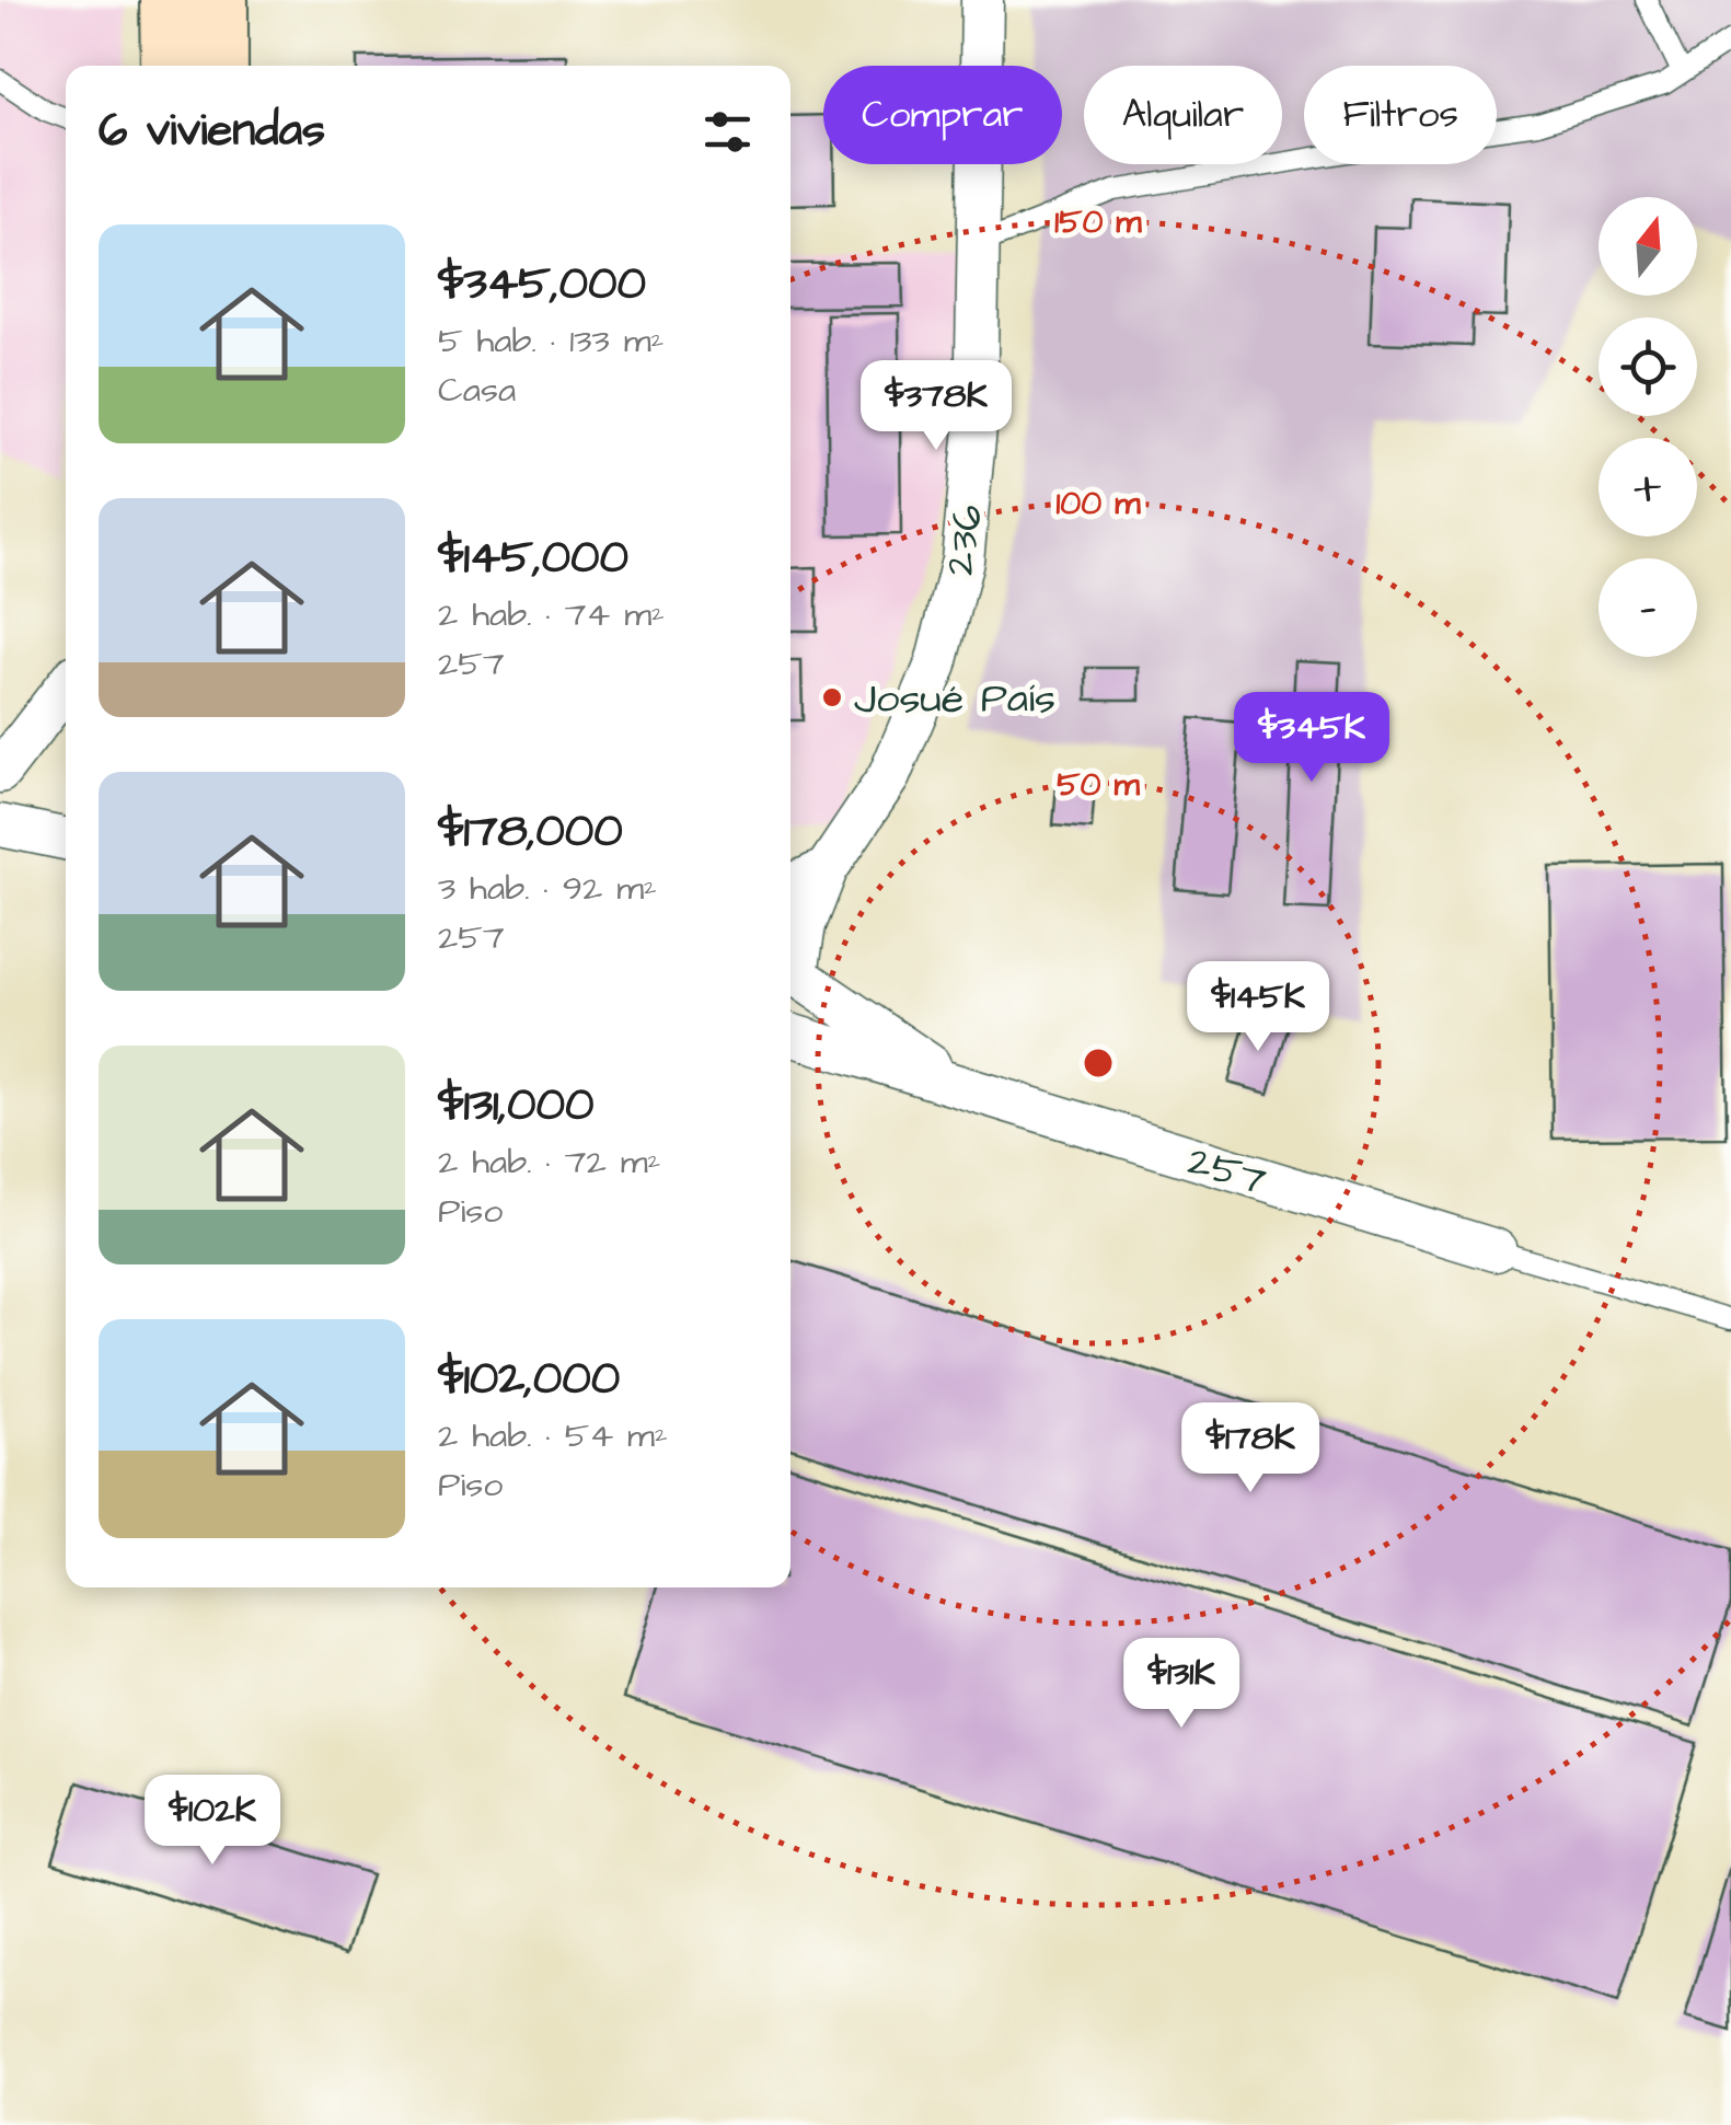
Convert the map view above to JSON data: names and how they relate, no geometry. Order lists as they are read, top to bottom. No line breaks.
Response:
{"streets":{"street":["236","257"]},"crossings":[["236","257"]],"places":["Josué País"],"north":"top","page":{"chip":["Comprar","Alquilar","Filtros"],"heading":"6 viviendas","map_buttons":["+","−"],"list":[{"name":"$345,000","note":"5 hab. · 133 m² · Casa"},{"name":"$145,000","note":"2 hab. · 74 m² · 257"},{"name":"$178,000","note":"3 hab. · 92 m² · 257"},{"name":"$131,000","note":"2 hab. · 72 m² · Piso"},{"name":"$102,000","note":"2 hab. · 54 m² · Piso"}],"price":["$378K","$345K","$145K","$178K","$131K","$102K"]},"rings":["150 m","100 m","50 m"]}
